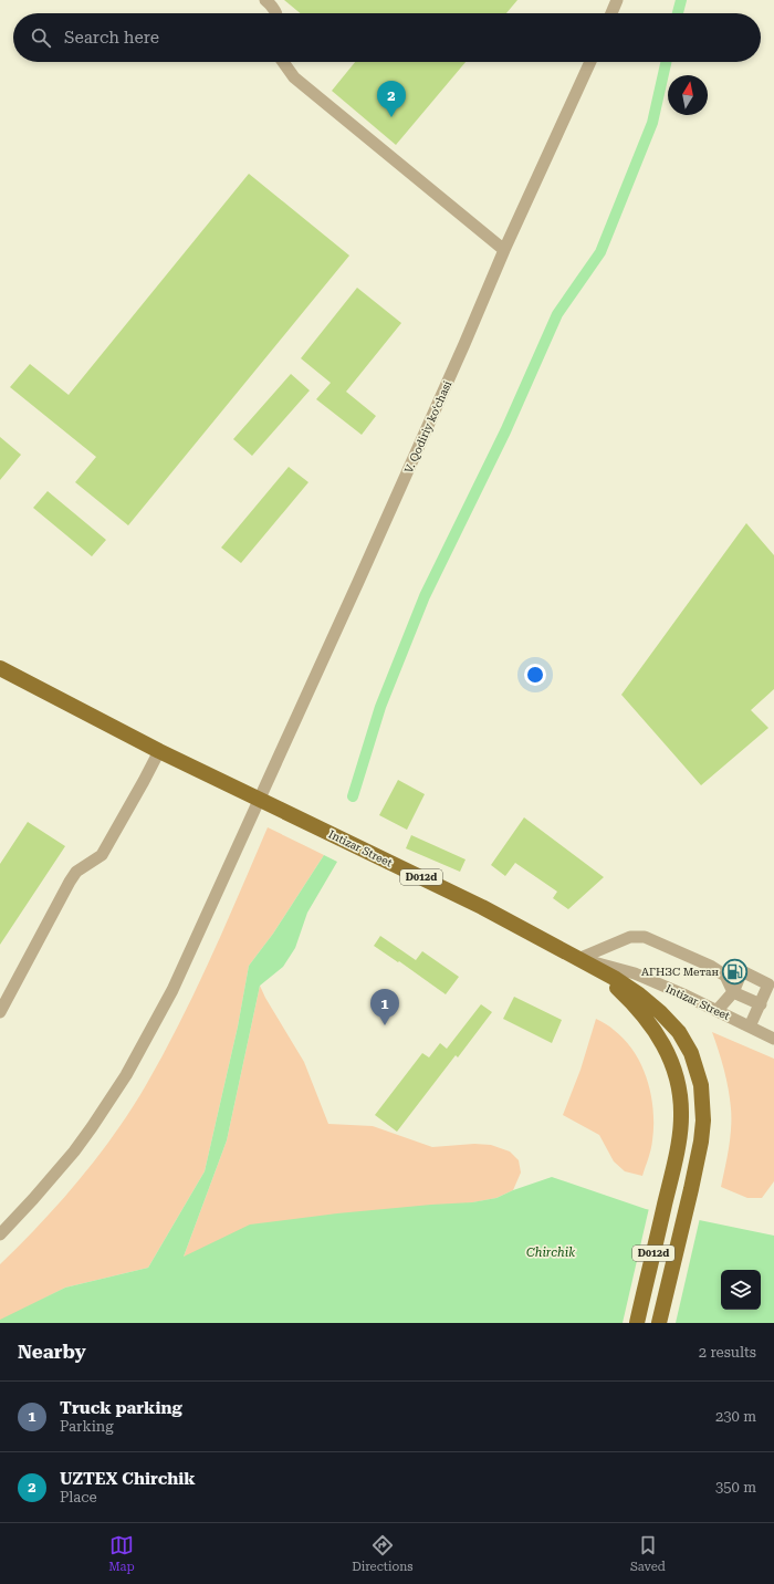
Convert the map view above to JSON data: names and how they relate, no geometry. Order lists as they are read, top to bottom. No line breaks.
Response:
{"streets":{"main road":["Intizar Street","D012d"],"street":["V. Qodiriy ko‘chasi"]},"crossings":[["V. Qodiriy ko‘chasi","Intizar Street"],["Intizar Street","D012d"]],"water":["Chirchik"],"places":{"fuel station":["АГНЗС Метан"]},"north":"top","page":{"search":"Search here","pins":["2","1"],"heading":["Nearby","2 results"],"list":[{"mark":"1","name":"Truck parking","note":"Parking","value":"230 m"},{"mark":"2","name":"UZTEX Chirchik","note":"Place","value":"350 m"}],"nav":["Map","Directions","Saved"]}}
